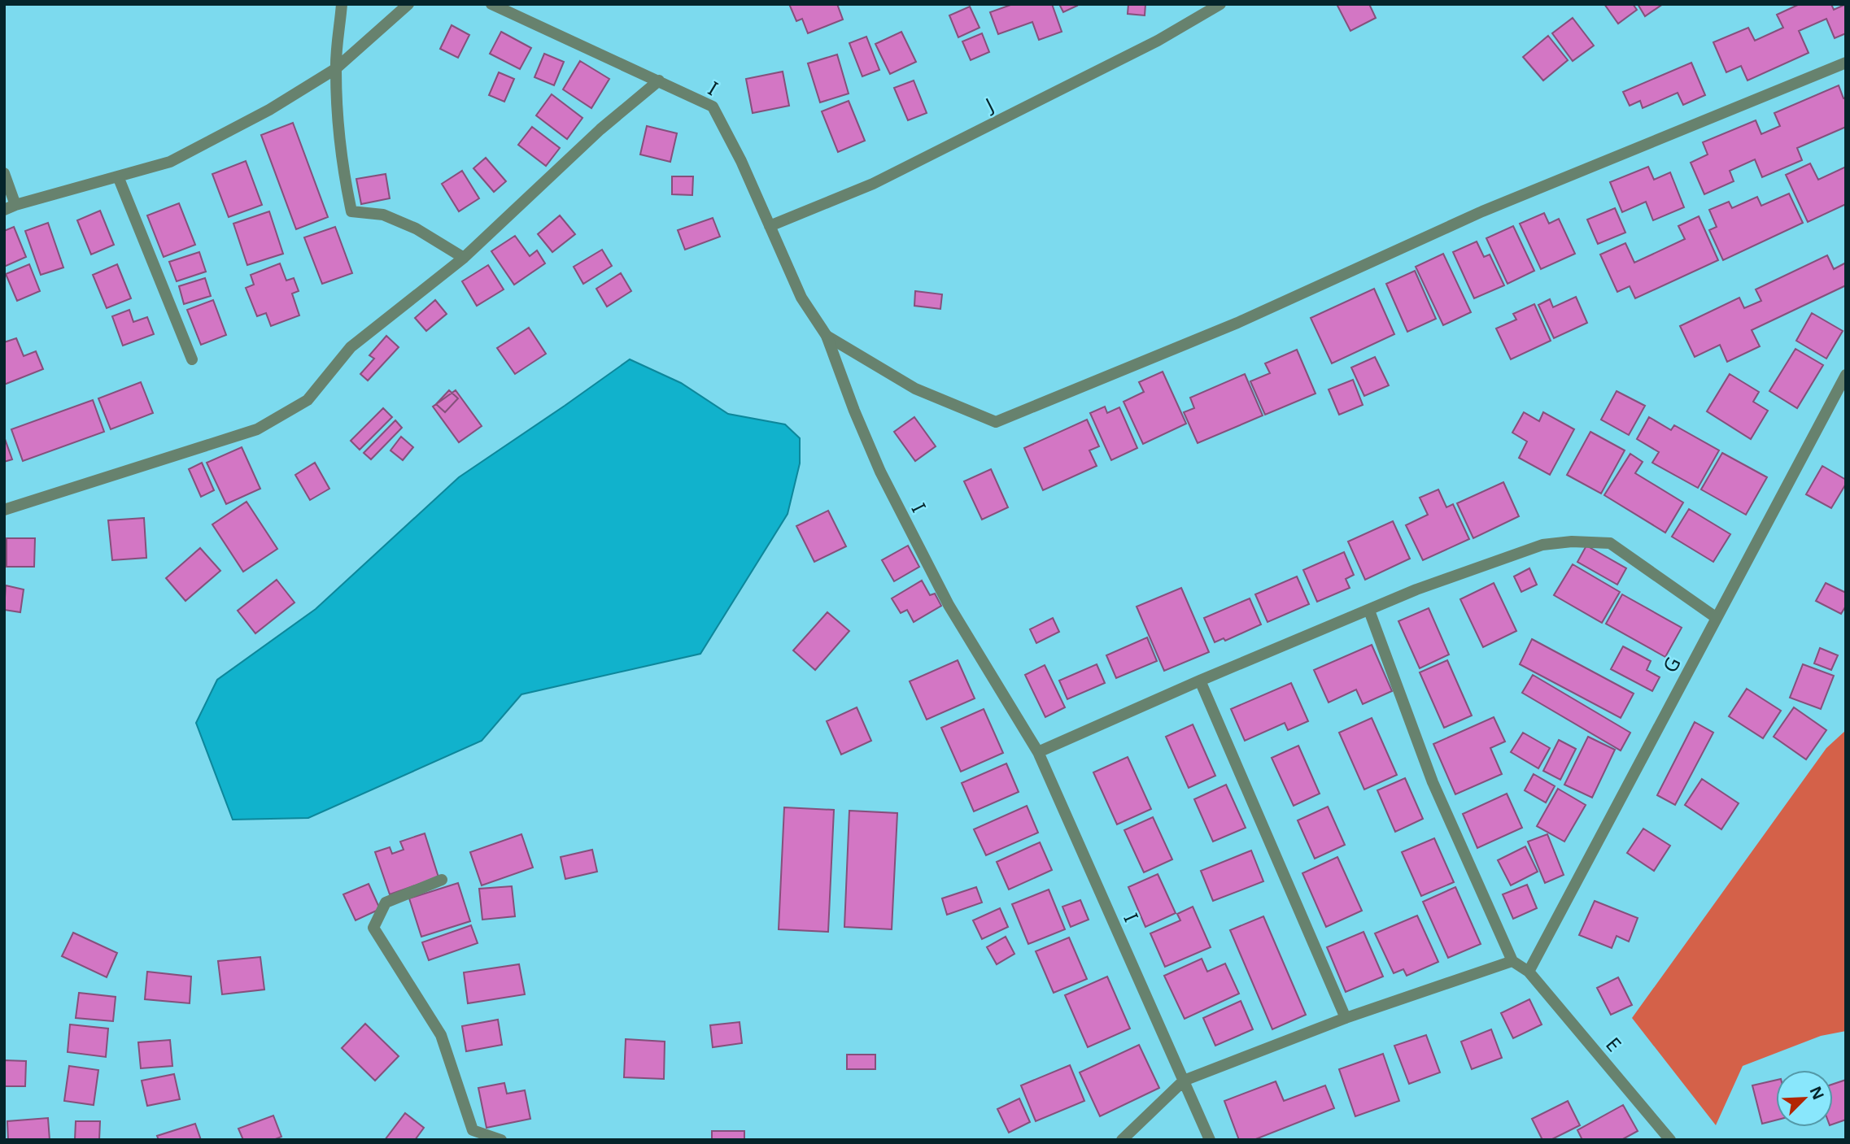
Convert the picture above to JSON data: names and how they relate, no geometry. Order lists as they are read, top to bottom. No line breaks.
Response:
{"streets":{"street":["I","J","G","E"]},"crossings":[["I","J"],["G","E"]],"north":"top right"}
